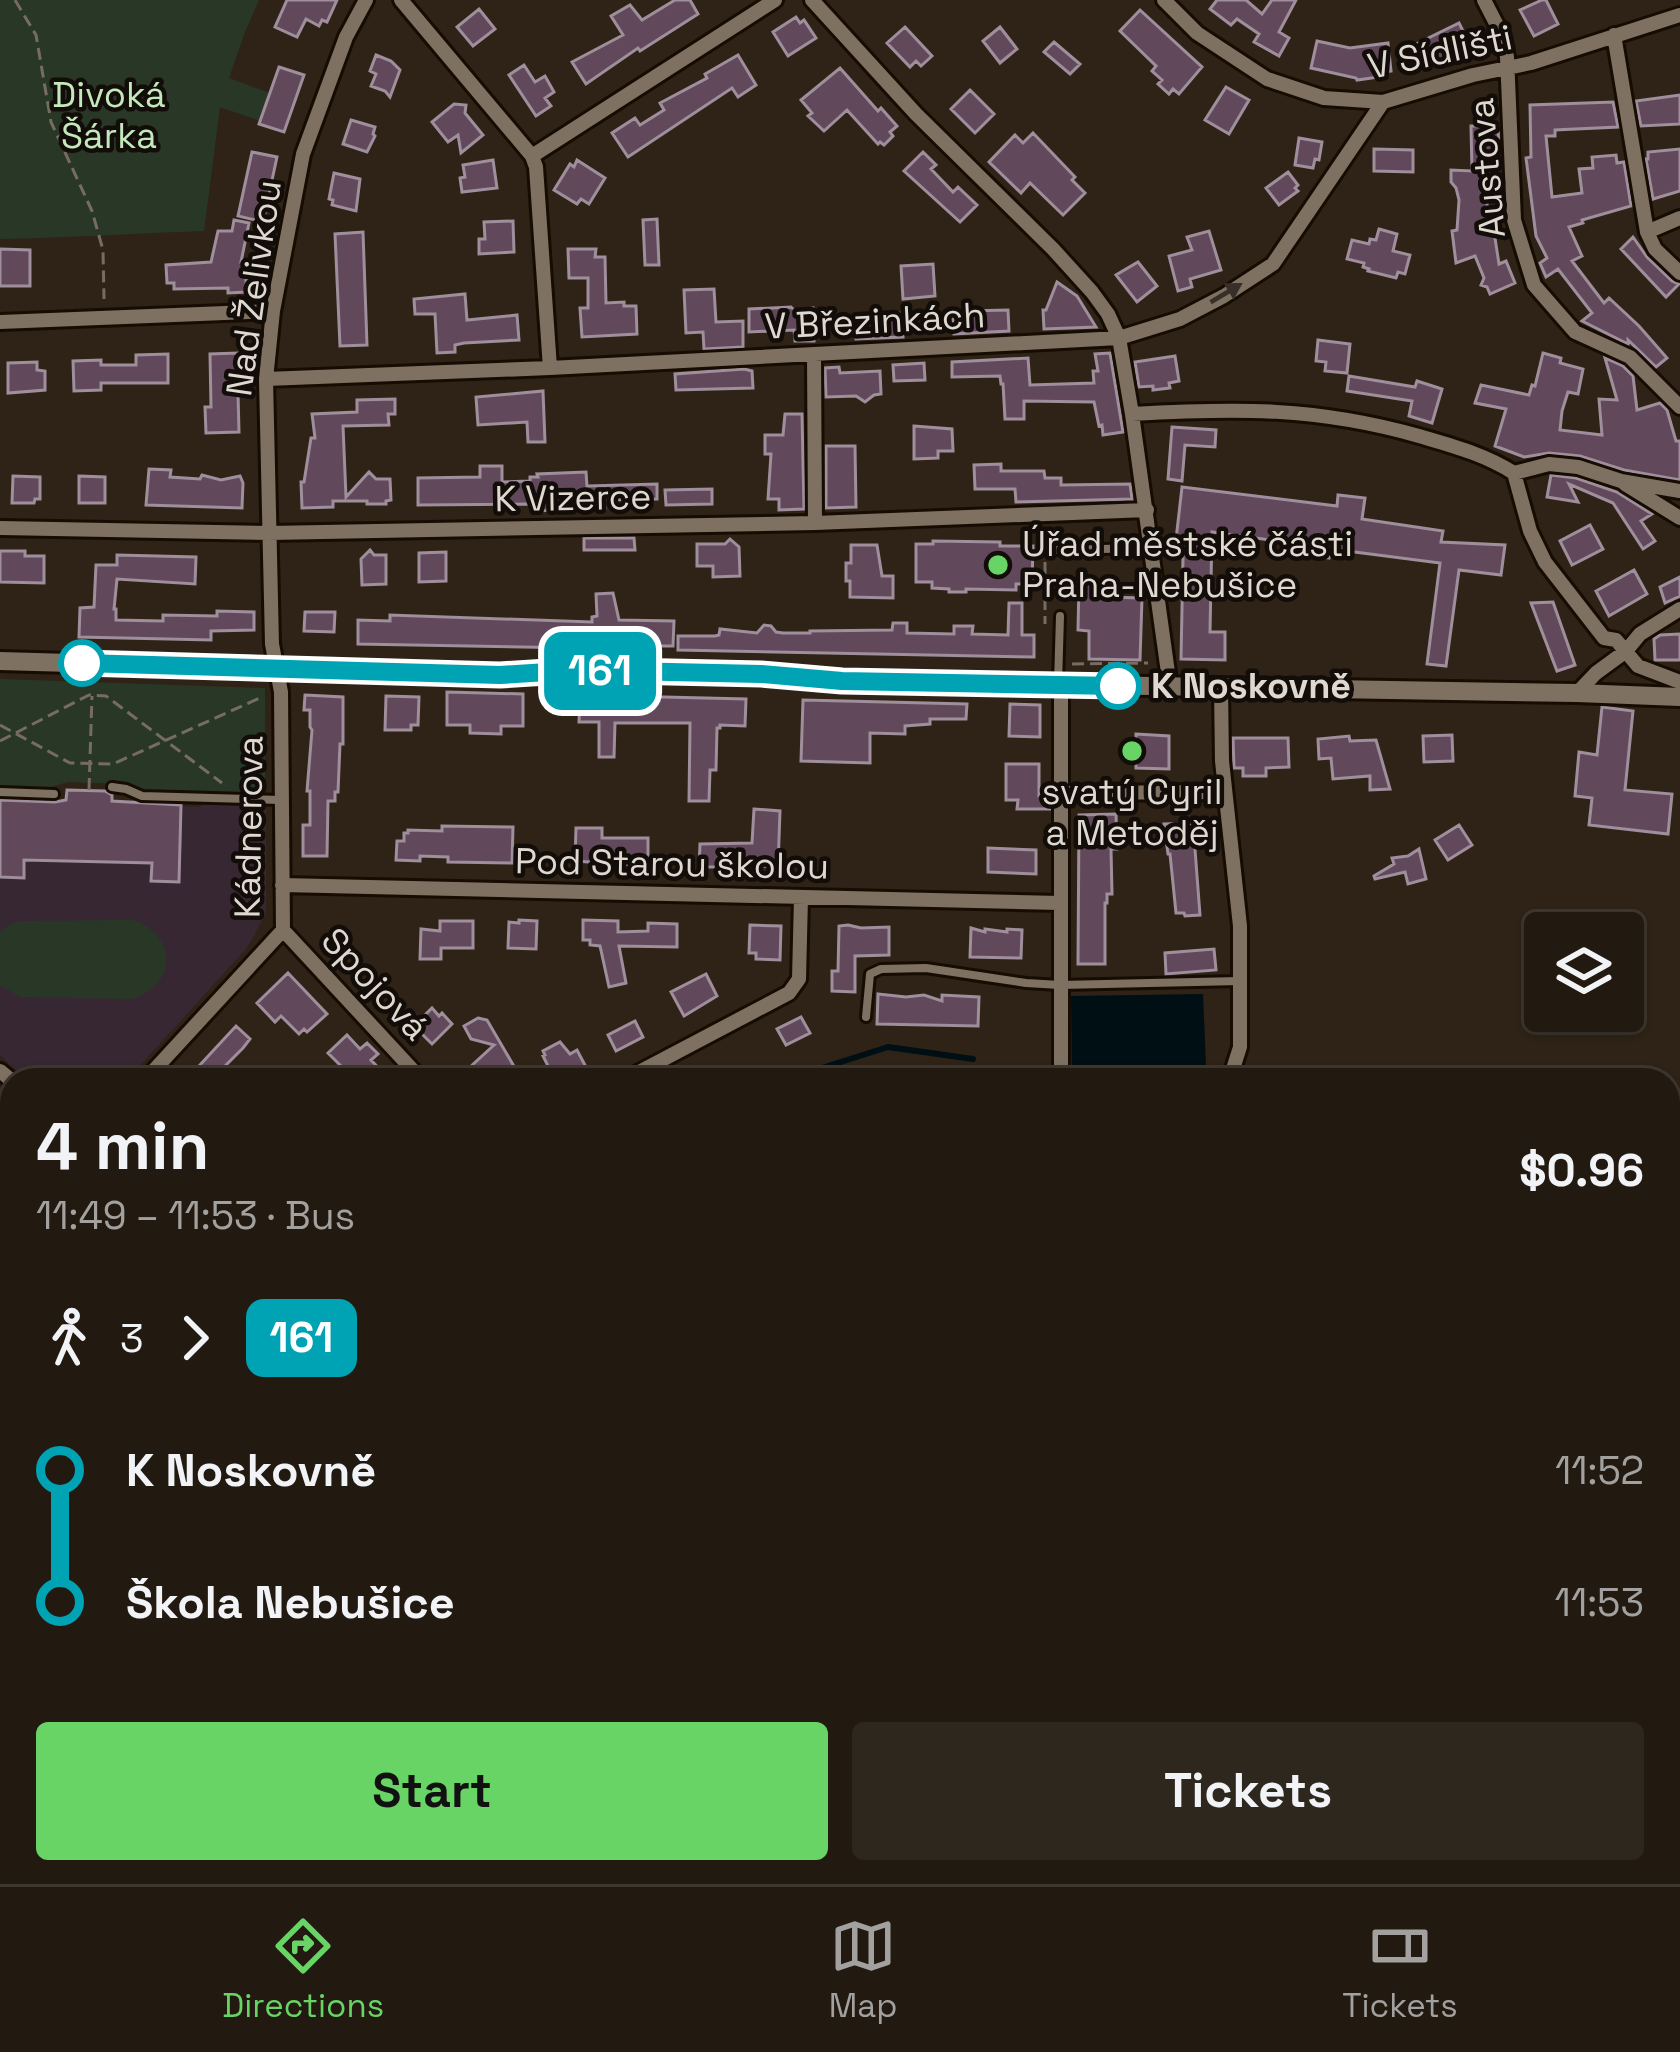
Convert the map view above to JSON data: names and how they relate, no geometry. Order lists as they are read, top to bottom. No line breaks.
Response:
{"streets":{"street":["V Sídlišti","Austova","Nad Želivkou","V Březinkách","K Vizerce","Kádnerova","Pod Starou školou","Spojová"]},"crossings":[["V Sídlišti","Austova"],["V Sídlišti","V Březinkách"],["Nad Želivkou","V Březinkách"],["Nad Želivkou","K Vizerce"],["Nad Želivkou","Kádnerova"],["Kádnerova","Pod Starou školou"],["Kádnerova","Spojová"]],"parks":["Divoká Šárka"],"places":["Úřad městské části Praha-Nebušice","K Noskovně","svatý Cyril a Metoděj"],"lines":["bus line 161"],"page":{"on_map":"161","heading":["4 min","11:49 – 11:53 · Bus","$0.96"],"legs":["3","161"],"list":[{"name":"K Noskovně","value":"11:52"},{"name":"Škola Nebušice","value":"11:53"}],"buttons":["Start","Tickets"],"tabs":["Directions","Map","Tickets"]}}
